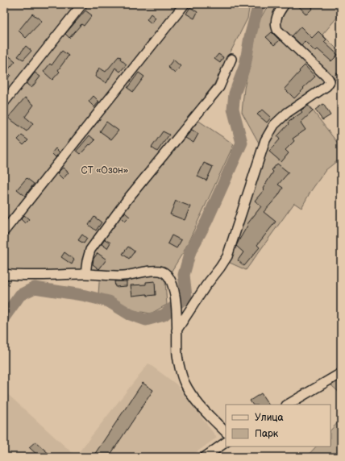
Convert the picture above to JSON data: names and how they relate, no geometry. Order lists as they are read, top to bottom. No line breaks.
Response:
{"parks":["СТ «Озон»"],"legend":["Улица","Парк"]}
